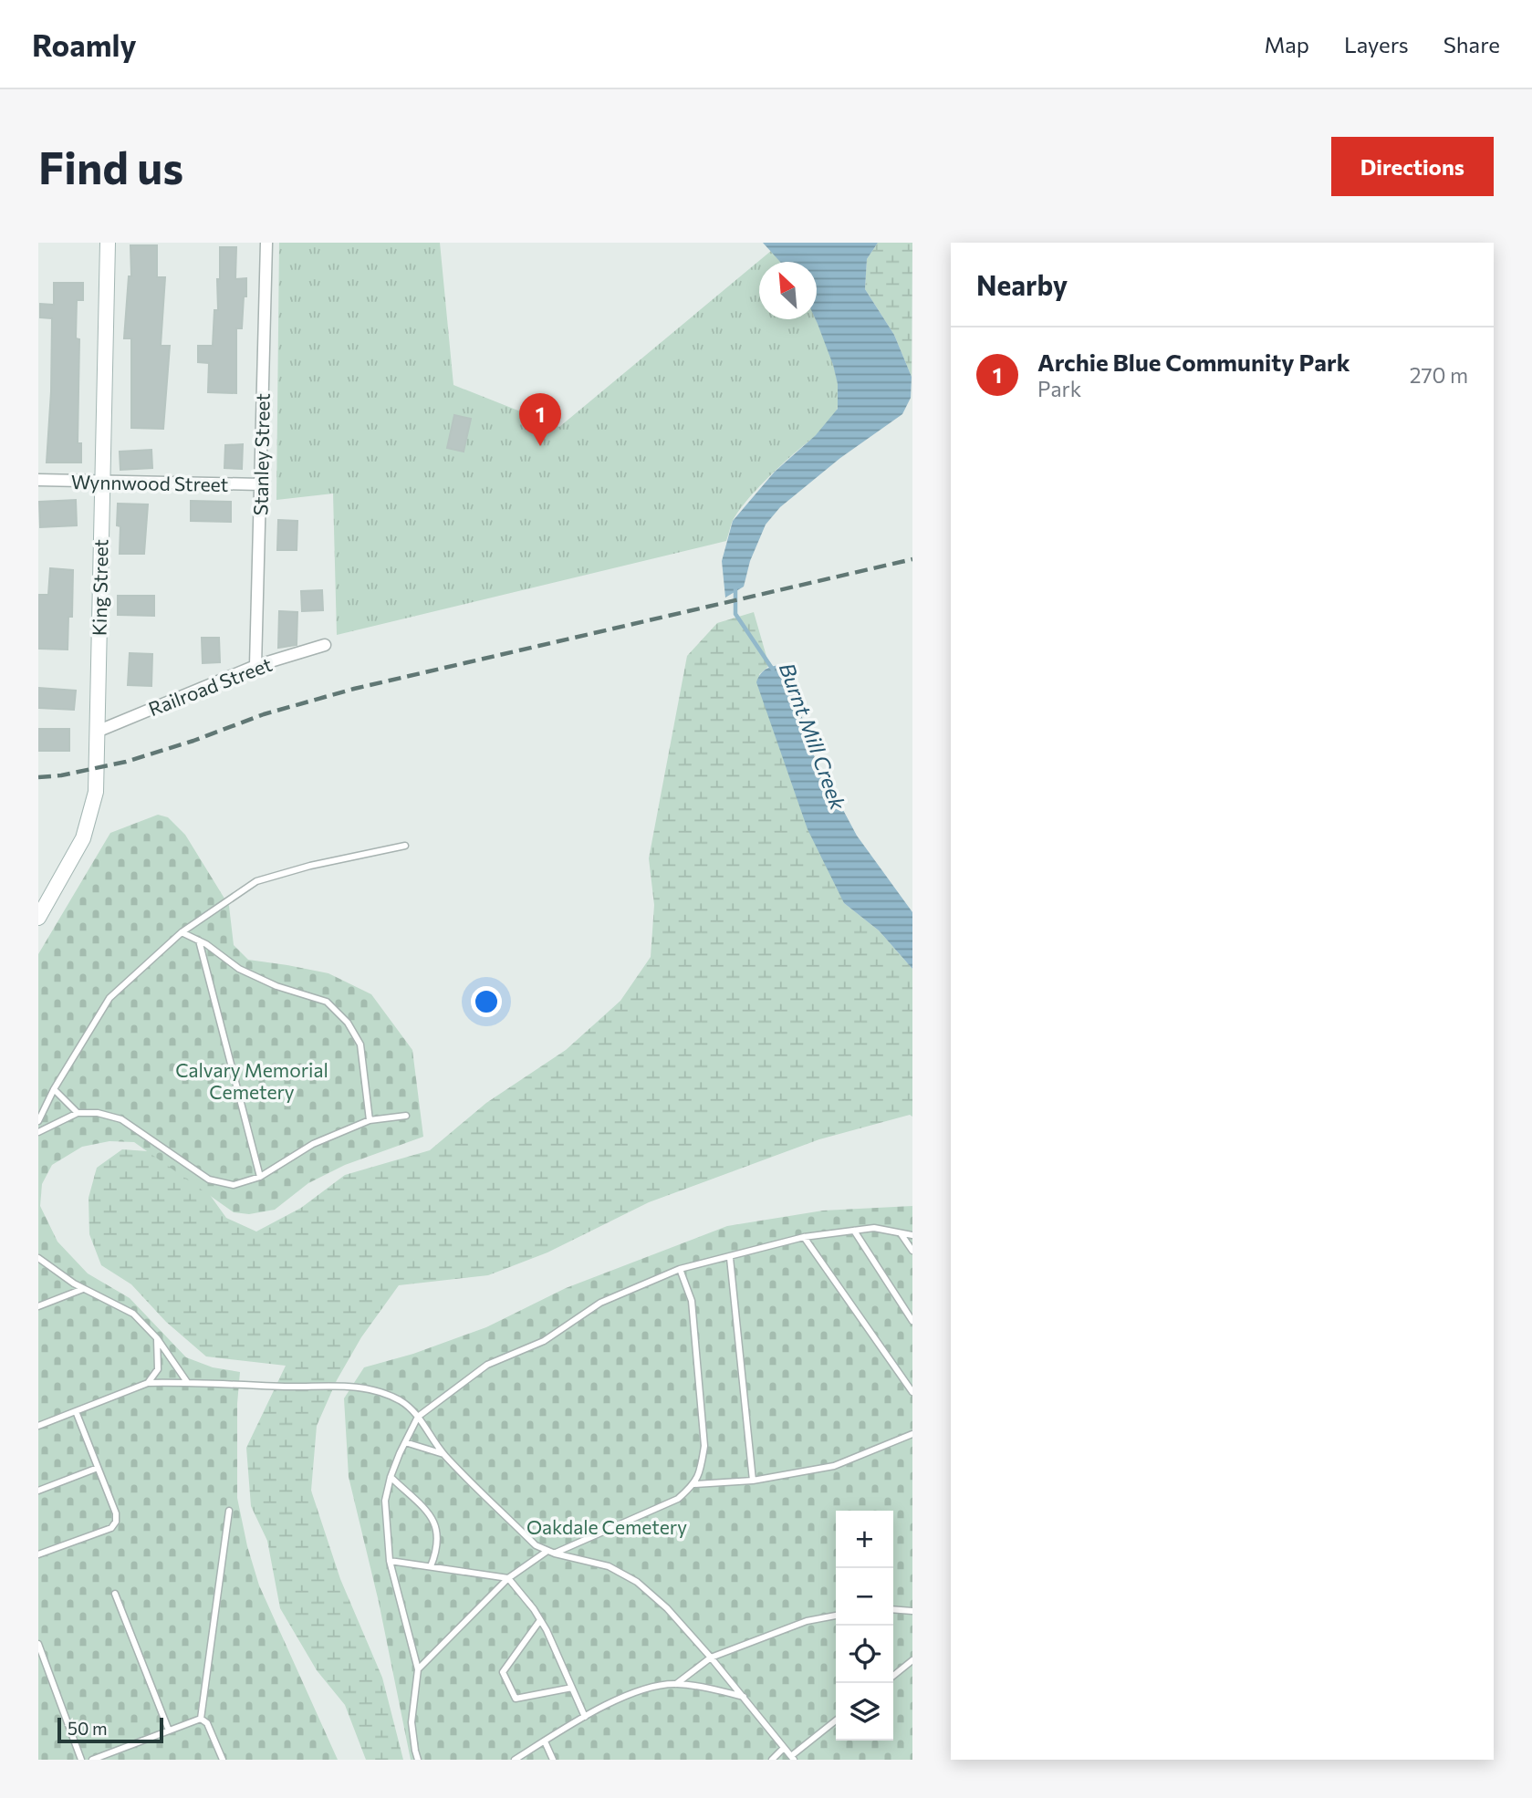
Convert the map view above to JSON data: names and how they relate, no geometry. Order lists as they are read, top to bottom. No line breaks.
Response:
{"streets":{"street":["Stanley Street","Wynnwood Street","King Street","Railroad Street"]},"crossings":[["Stanley Street","Wynnwood Street"],["Stanley Street","Railroad Street"],["Wynnwood Street","King Street"],["King Street","Railroad Street"]],"water":["Burnt Mill Creek"],"parks":["Calvary Memorial Cemetery","Oakdale Cemetery"],"scale_bar":"50 m","north":"top left","page":{"header":"Roamly","nav":["Map","Layers","Share"],"buttons":"Directions","title":"Find us","heading":"Nearby","list":[{"mark":"1","name":"Archie Blue Community Park","note":"Park","value":"270 m"}],"pins":"1","map_buttons":["+","−"],"scale":"50 m"}}
